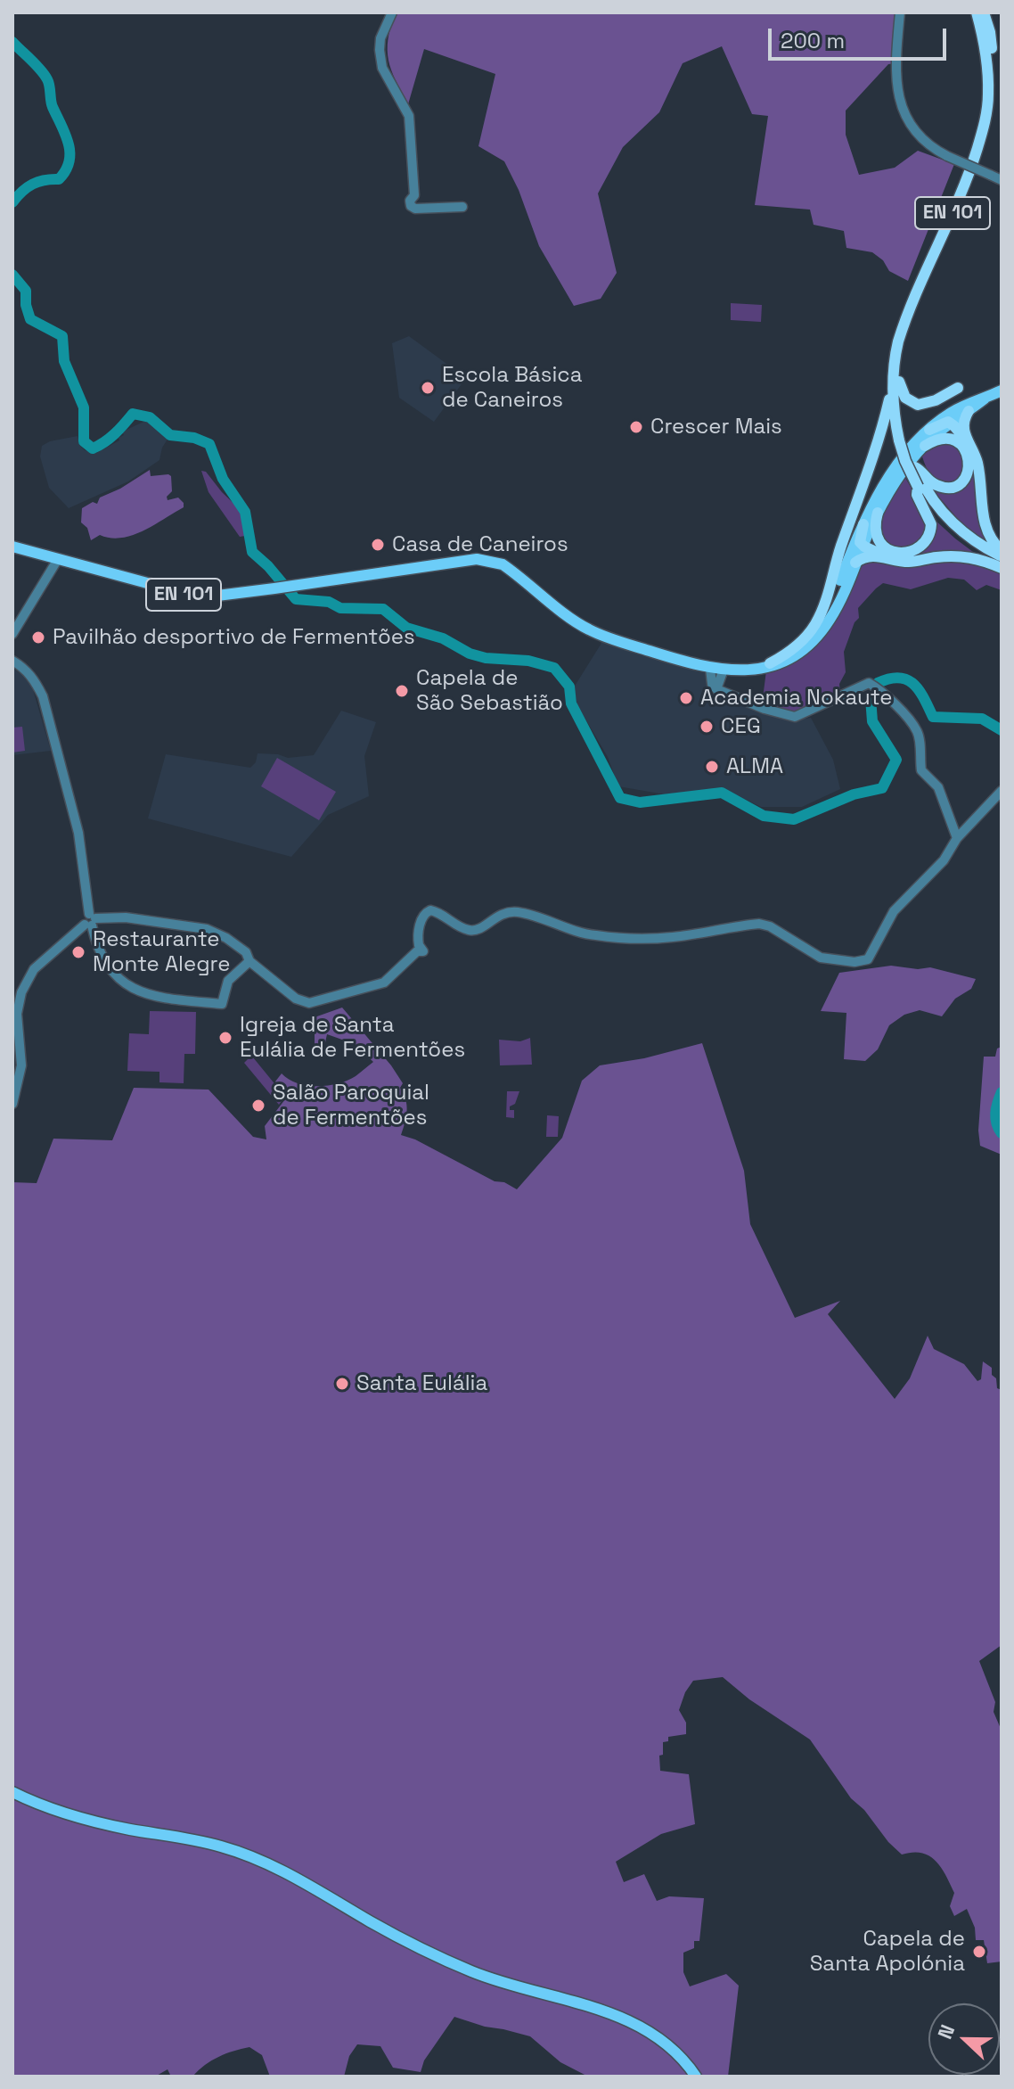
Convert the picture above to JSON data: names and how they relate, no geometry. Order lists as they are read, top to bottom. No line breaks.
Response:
{"streets":{"highway":["EN 101"]},"places":["Escola Básica de Caneiros","Crescer Mais","Casa de Caneiros","Pavilhão desportivo de Fermentões","Capela de São Sebastião","Academia Nokaute","CEG","ALMA","Restaurante Monte Alegre","Igreja de Santa Eulália de Fermentões","Salão Paroquial de Fermentões","Santa Eulália","Capela de Santa Apolónia"],"scale_bar":"200 m","north":"left"}
